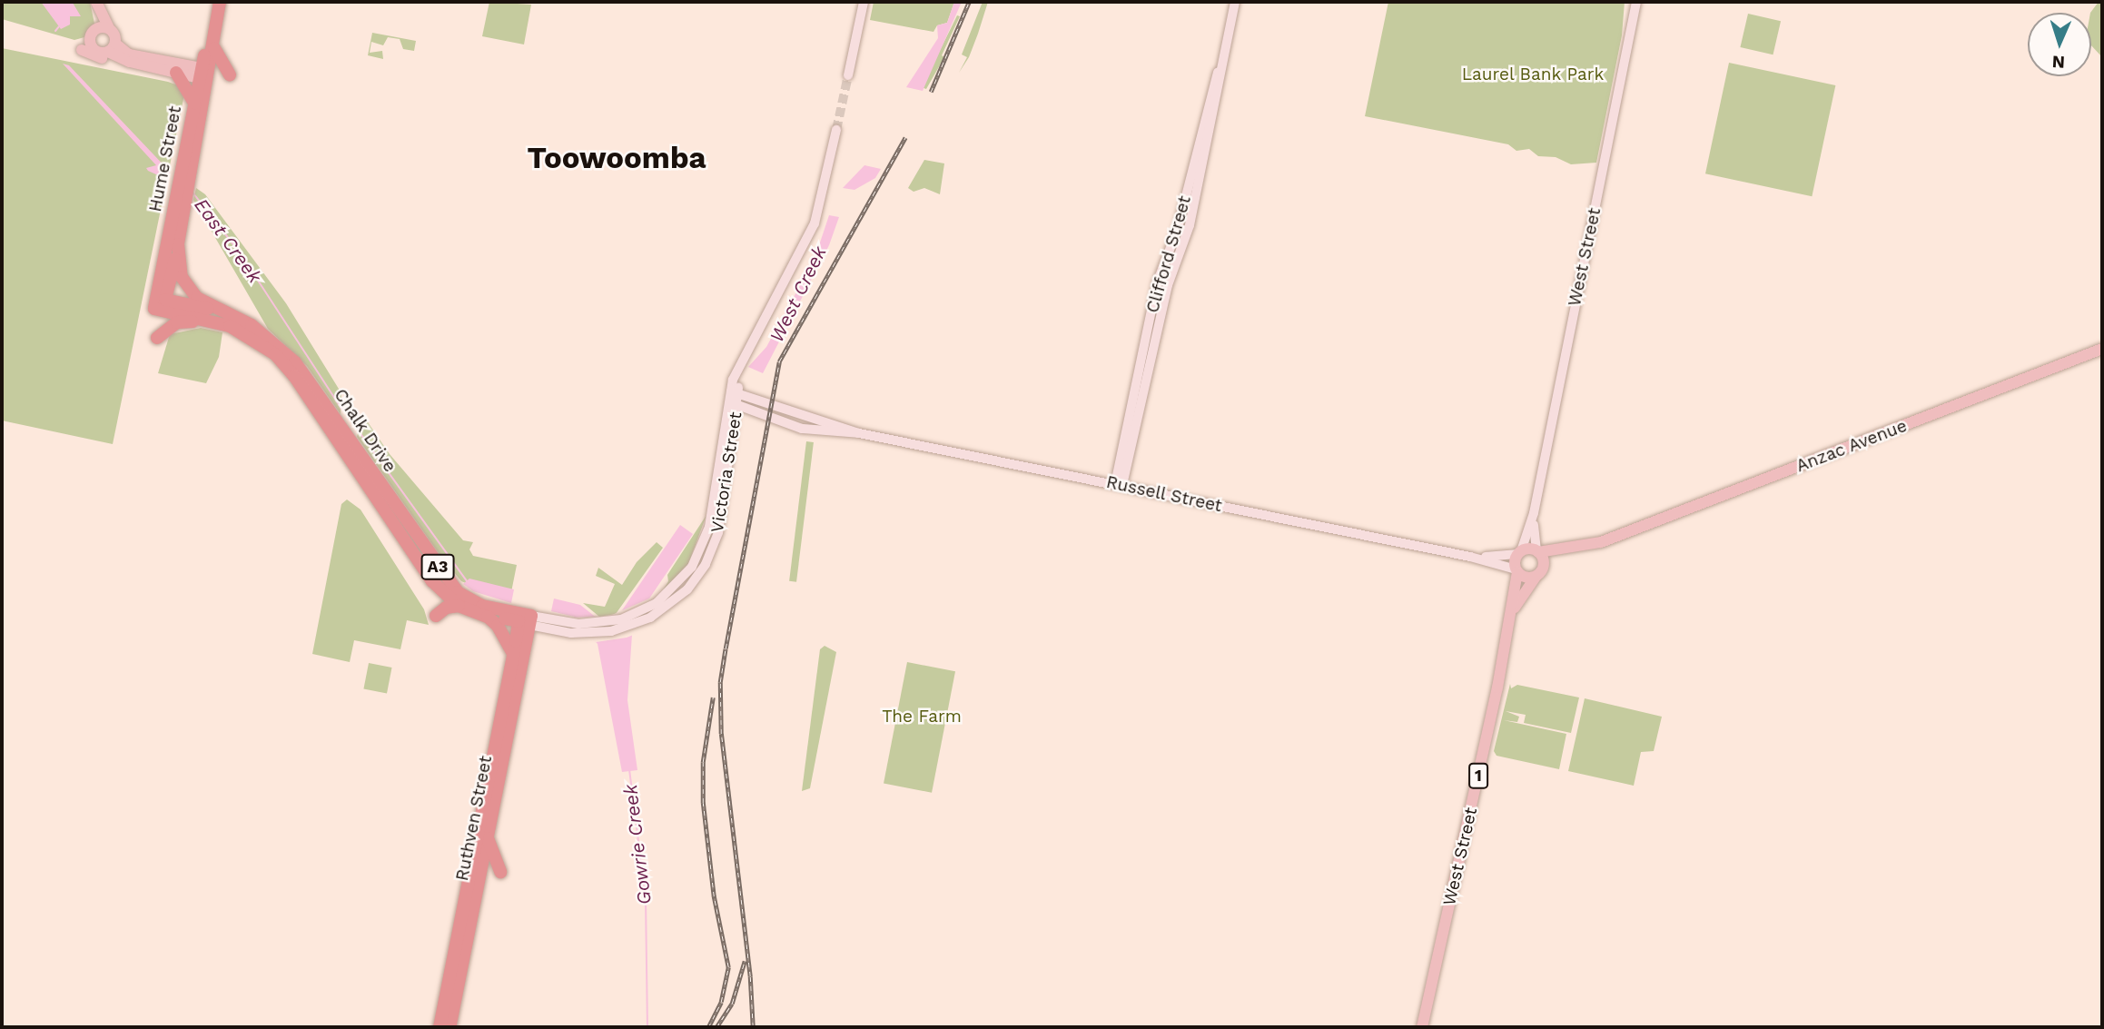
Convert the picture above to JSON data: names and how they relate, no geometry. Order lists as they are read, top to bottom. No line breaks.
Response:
{"streets":{"highway":["Hume Street","Chalk Drive","A3","Ruthven Street"],"main road":["Clifford Street","West Street","Anzac Avenue","Victoria Street","Russell Street","1"]},"crossings":[["Hume Street","Chalk Drive"],["Hume Street","A3"],["Clifford Street","Russell Street"],["West Street","Anzac Avenue"],["West Street","Russell Street"],["West Street","1"],["Chalk Drive","Victoria Street"],["Chalk Drive","A3"],["Chalk Drive","Ruthven Street"],["Anzac Avenue","Russell Street"],["Anzac Avenue","1"],["Victoria Street","Russell Street"],["Victoria Street","Ruthven Street"],["Russell Street","1"]],"districts":["Toowoomba"],"water":["East Creek","West Creek","Gowrie Creek"],"parks":["Laurel Bank Park","The Farm"],"north":"bottom"}
